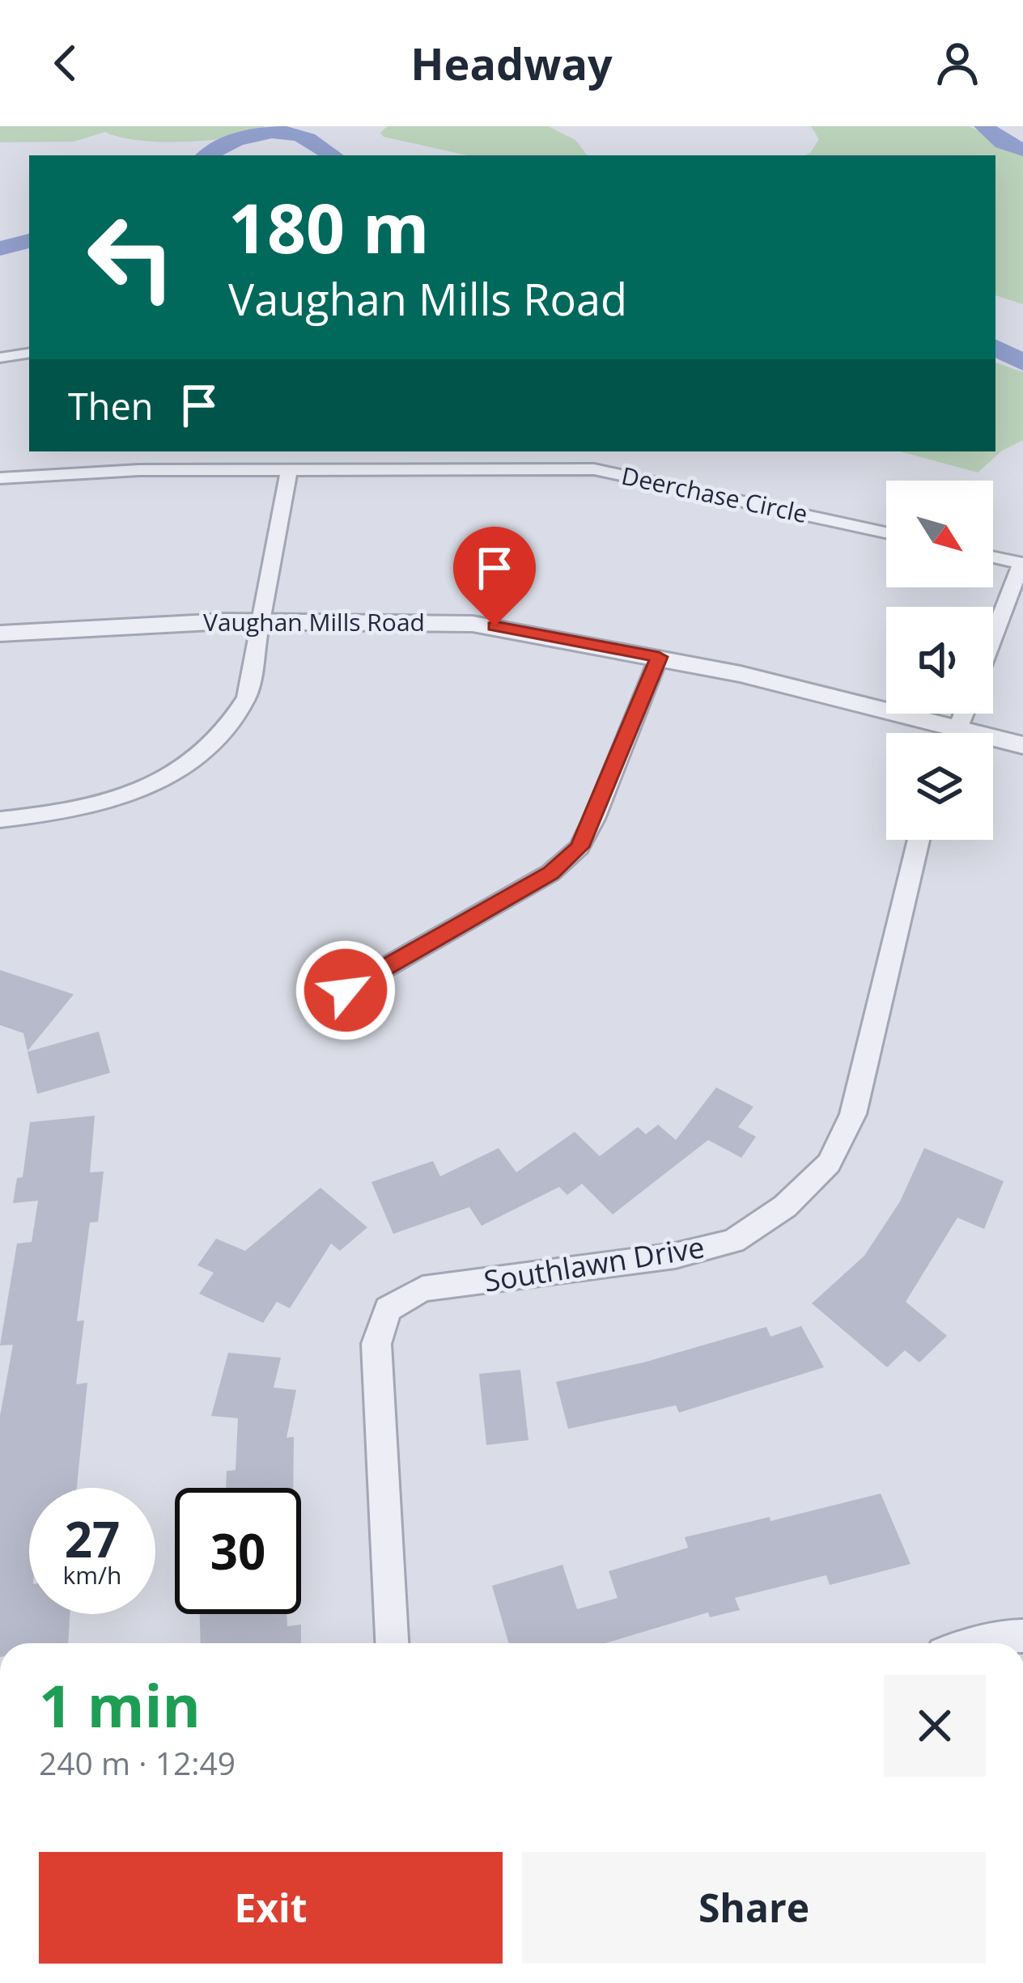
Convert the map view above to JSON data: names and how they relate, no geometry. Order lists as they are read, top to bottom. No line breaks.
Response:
{"streets":{"street":["Deerchase Circle","Vaughan Mills Road","Southlawn Drive"]},"north":"bottom right","page":{"header":"Headway","turn":["180 m","Vaughan Mills Road"],"then":"Then","speed":"27 km/h","limit":"30","heading":["1 min","240 m · 12:49"],"buttons":["Exit","Share"]}}
